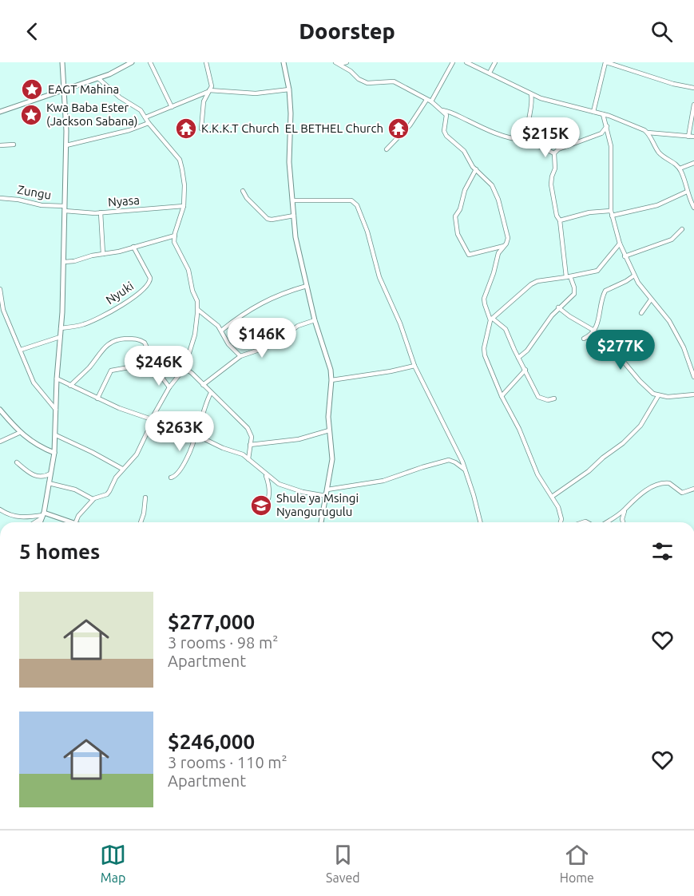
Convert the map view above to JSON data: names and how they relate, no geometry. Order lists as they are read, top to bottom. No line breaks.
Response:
{"streets":{"street":["Zungu","Nyasa","Nyuki"]},"crossings":[["Zungu","Nyasa"]],"places":{"place":["EAGT Mahina","Kwa Baba Ester (Jackson Sabana)"],"temple":["K.K.K.T Church","EL BETHEL Church"],"school or university":["Shule ya Msingi Nyangurugulu"]},"page":{"header":"Doorstep","price":["$215K","$146K","$277K","$246K","$263K"],"heading":"5 homes","list":[{"name":"$277,000","note":"3 rooms · 98 m² · Apartment"},{"name":"$246,000","note":"3 rooms · 110 m² · Apartment"}],"tabs":["Map","Saved","Home"]}}
